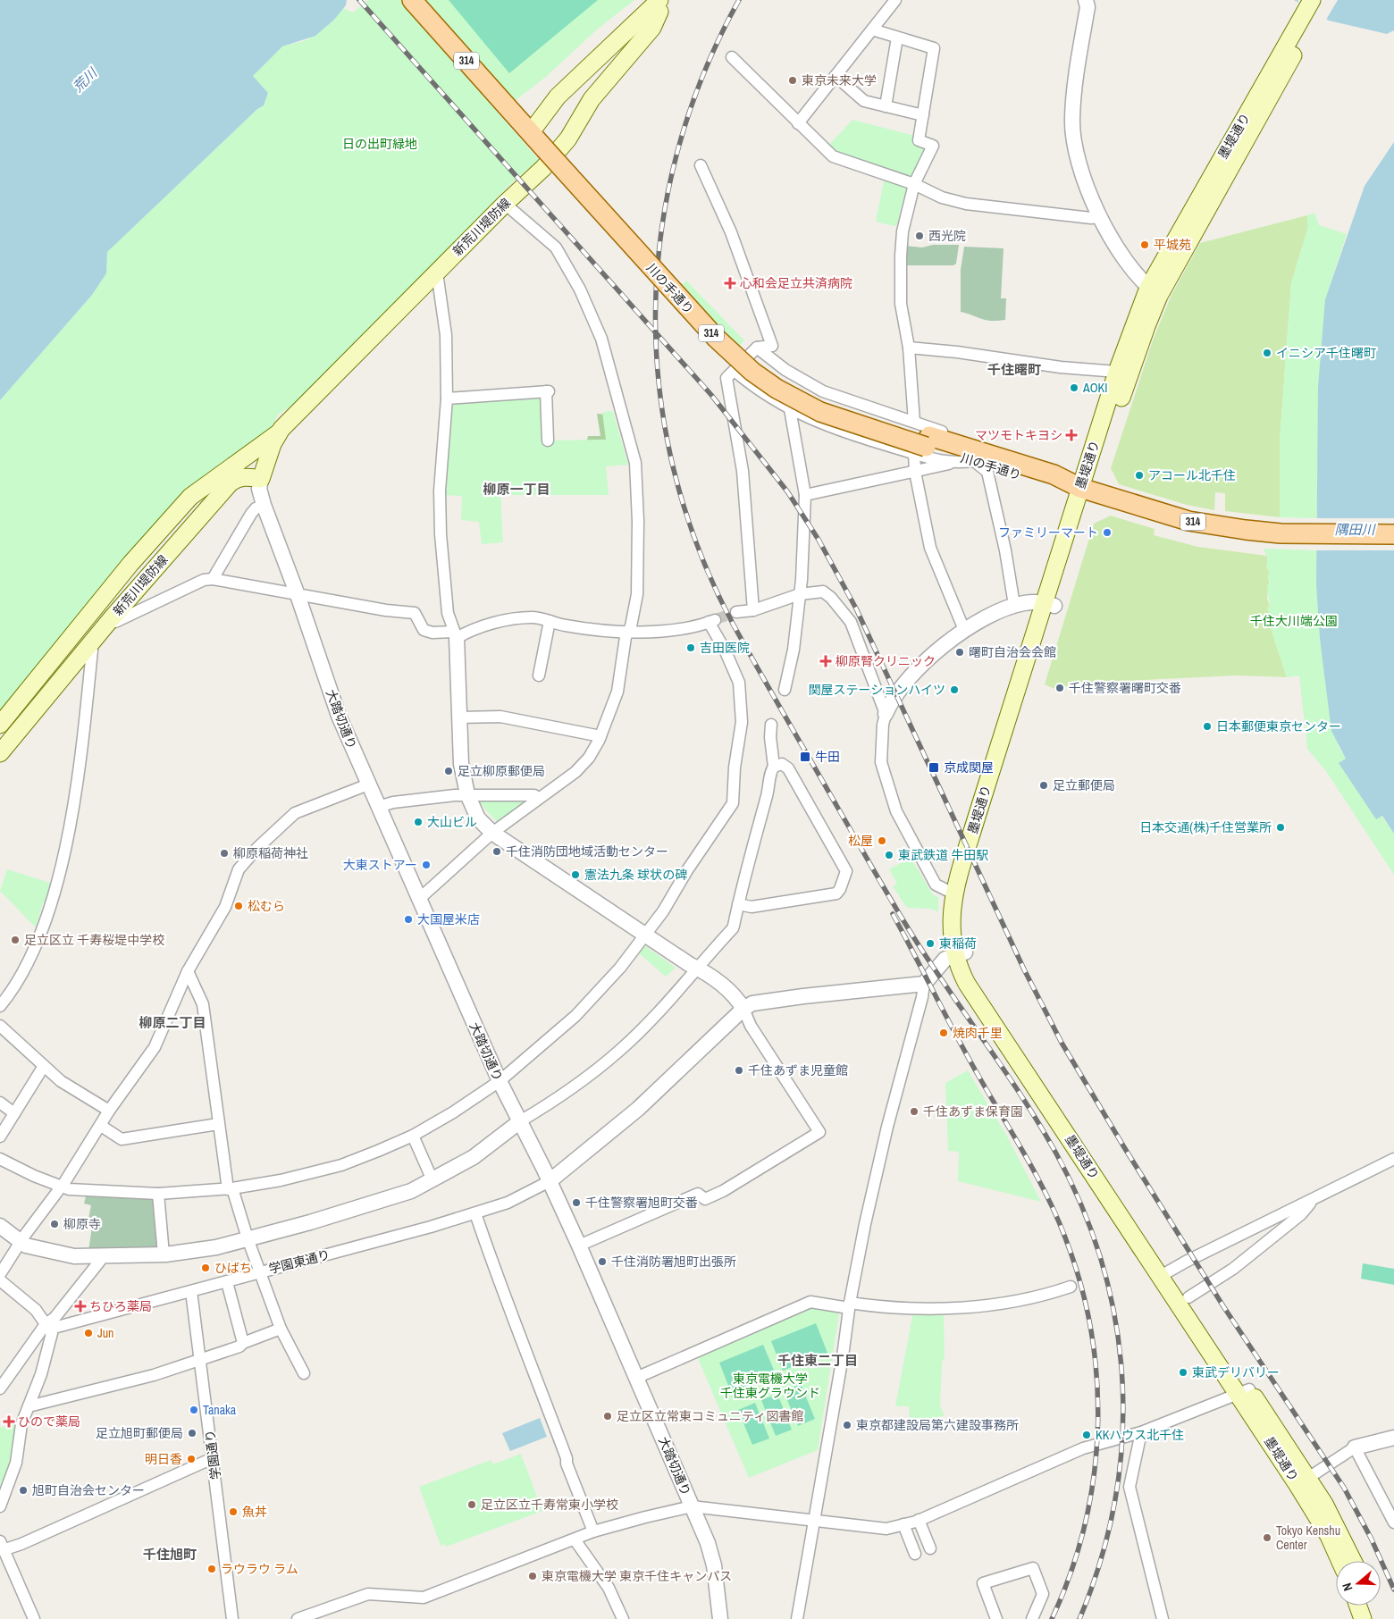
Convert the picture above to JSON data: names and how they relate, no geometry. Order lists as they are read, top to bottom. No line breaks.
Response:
{"streets":{"main road":["314","墨堤通り","新荒川堤防線","川の手通り"],"street":["大踏切通り","学園東通り","学園通り"]},"crossings":[["墨堤通り","川の手通り"],["新荒川堤防線","川の手通り"],["新荒川堤防線","大踏切通り"],["大踏切通り","学園東通り"],["学園東通り","学園通り"]],"districts":["千住曙町","柳原一丁目","柳原二丁目","千住東二丁目","千住旭町"],"water":["荒川","隅田川"],"parks":["日の出町緑地","千住大川端公園","東京電機大学 千住東グラウンド"],"places":{"other":["東京未来大学","西光院","平城苑","イニシア千住曙町","AOKI","アコール北千住","ファミリーマート","吉田医院","曙町自治会会館","千住警察署曙町交番","関屋ステーションハイツ","日本郵便東京センター","足立柳原郵便局","足立郵便局","大山ビル","日本交通(株)千住営業所","松屋","千住消防団地域活動センター","柳原稲荷神社","東武鉄道 牛田駅","大東ストアー","憲法九条 球状の碑","松むら","大国屋米店","足立区立 千寿桜堤中学校","東稲荷","焼肉千里","千住あずま児童館","千住あずま保育園","千住警察署旭町交番","柳原寺","千住消防署旭町出張所","ひばち","Jun","東武デリバリー","Tanaka","足立区立常東コミュニティ図書館","東京都建設局第六建設事務所","足立旭町郵便局","KKハウス北千住","明日香","旭町自治会センター","足立区立千寿常東小学校","魚丼","Tokyo Kenshu Center","ラウラウ ラム","東京電機大学 東京千住キャンパス"],"health":["心和会足立共済病院","マツモトキヨシ","柳原腎クリニック","ちひろ薬局","ひので薬局"],"transit":["牛田","京成関屋"]},"north":"left"}
